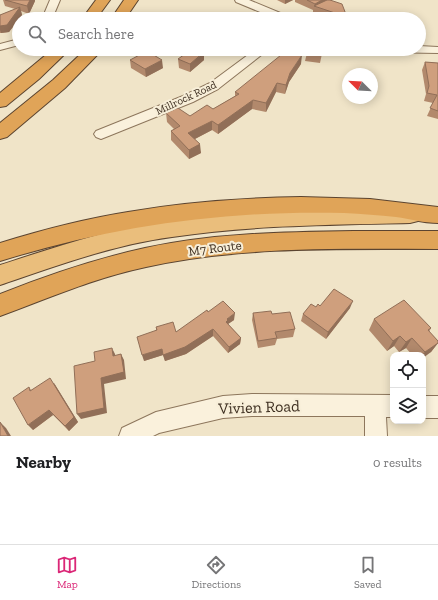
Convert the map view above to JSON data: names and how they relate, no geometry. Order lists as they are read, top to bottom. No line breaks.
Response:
{"streets":{"highway":["M7 Route"],"street":["Millrock Road","Vivien Road"]},"north":"top left","page":{"search":"Search here","heading":["Nearby","0 results"],"nav":["Map","Directions","Saved"]}}
